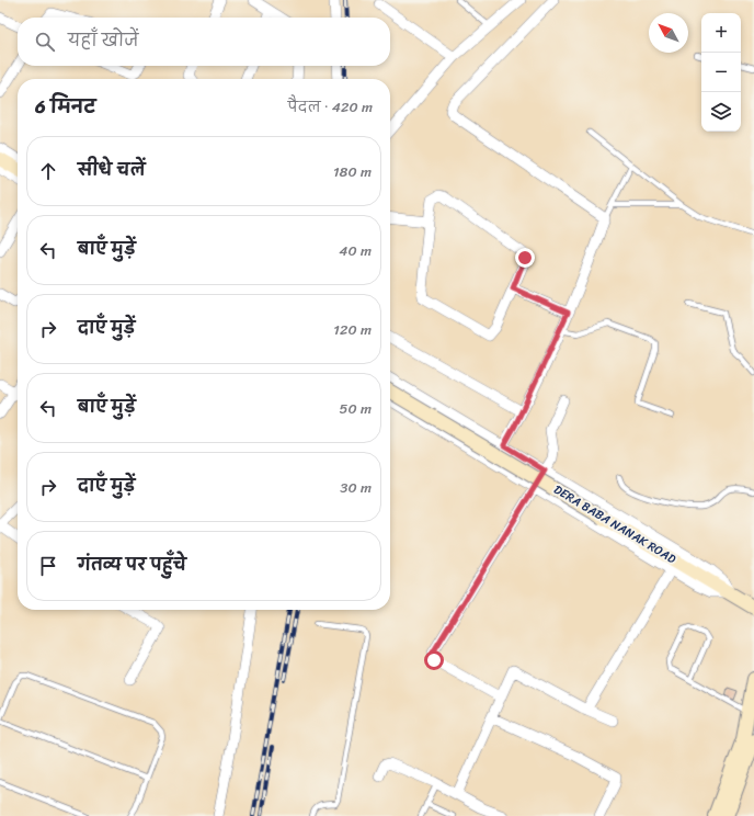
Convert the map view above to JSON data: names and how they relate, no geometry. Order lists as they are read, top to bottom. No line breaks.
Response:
{"streets":{"main road":["DERA BABA NANAK ROAD"]},"north":"top left","page":{"map_buttons":["+","−"],"search":"यहाँ खोजें","heading":["6 मिनट","पैदल · 420 m"],"list":[["सीधे चलें","180 m"],["बाएँ मुड़ें","40 m"],["दाएँ मुड़ें","120 m"],["बाएँ मुड़ें","50 m"],["दाएँ मुड़ें","30 m"],"गंतव्य पर पहुँचे"]}}
